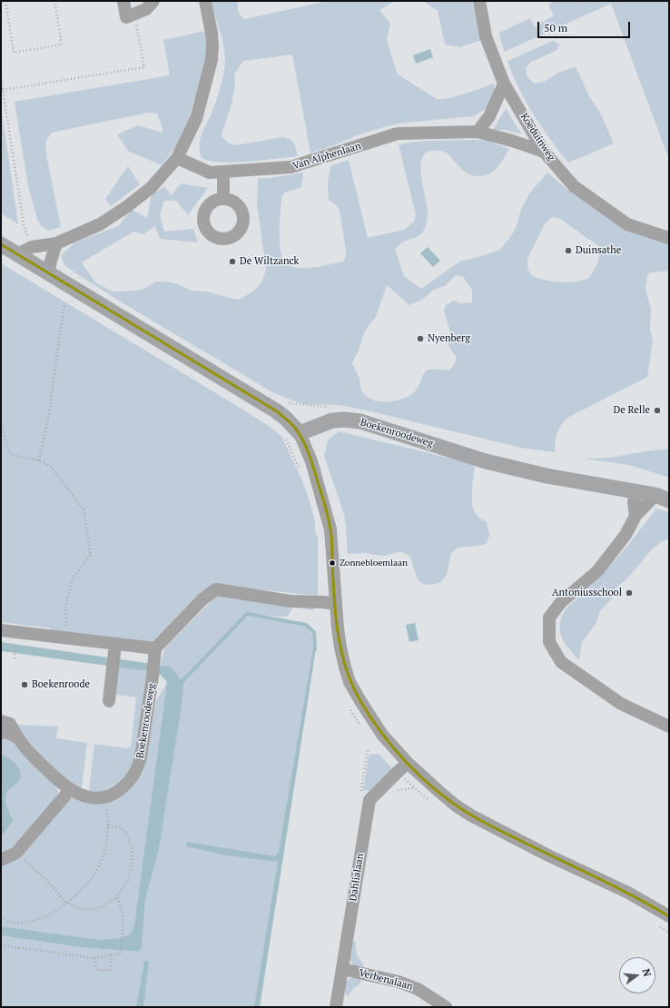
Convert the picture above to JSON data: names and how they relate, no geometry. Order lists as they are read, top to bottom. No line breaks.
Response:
{"streets":{"main road":["Boekenroodeweg"],"street":["Koeduinweg","Van Alphenlaan","Dahlialaan","Verbenalaan"]},"crossings":[["Koeduinweg","Van Alphenlaan"],["Dahlialaan","Verbenalaan"]],"places":["Duinsathe","De Wiltzanck","Nyenberg","De Relle","Zonnebloemlaan","Antoniusschool","Boekenroode"],"scale_bar":"50 m","north":"right"}
